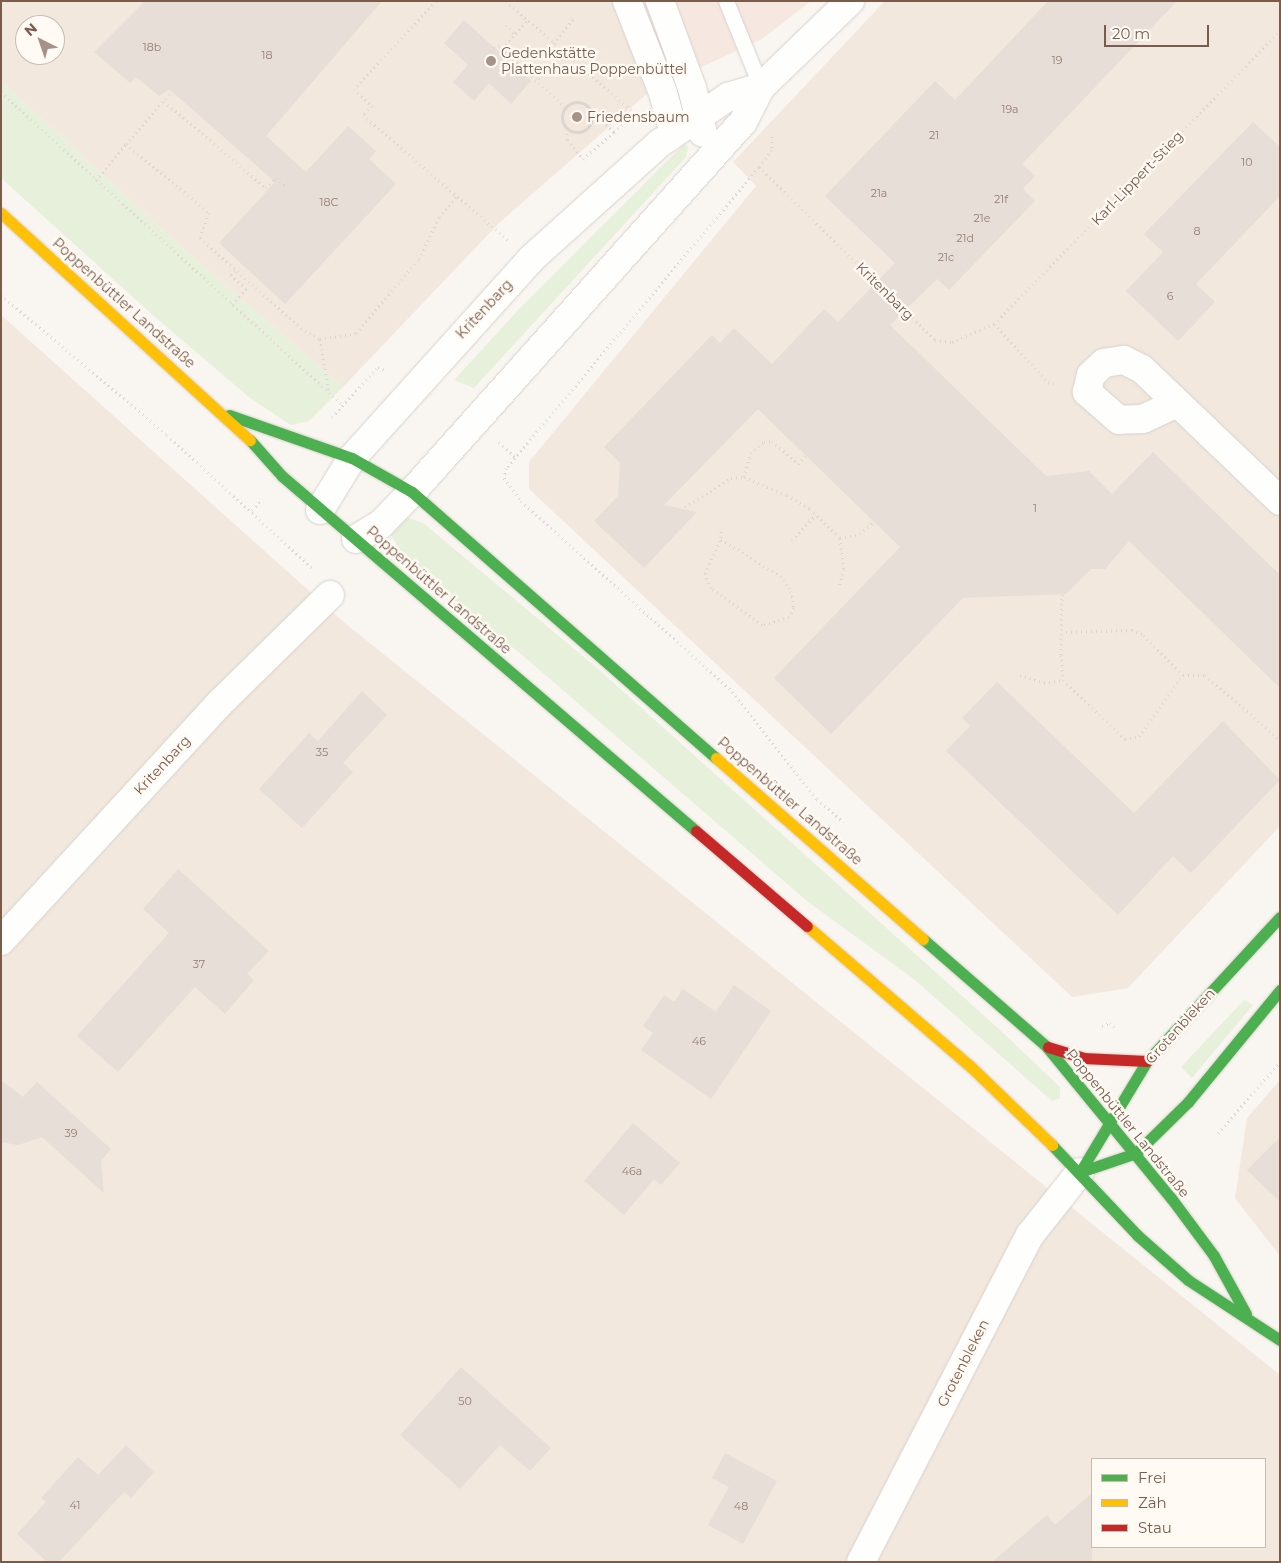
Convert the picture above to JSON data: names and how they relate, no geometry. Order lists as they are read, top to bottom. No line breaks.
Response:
{"streets":{"main road":["Poppenbüttler Landstraße","Grotenbleken"],"street":["Kritenbarg"],"path":["Karl-Lippert-Stieg"]},"crossings":[["Karl-Lippert-Stieg","Kritenbarg"],["Kritenbarg","Poppenbüttler Landstraße"],["Poppenbüttler Landstraße","Grotenbleken"]],"places":["Gedenkstätte Plattenhaus Poppenbüttel","Friedensbaum"],"house_numbers":["18b","18","19","19a","21","10","21a","21f","18C","21e","8","21d","21c","6","1","35","37","46","39","46a","50","41","48"],"legend":["Frei","Zäh","Stau"],"scale_bar":"20 m","north":"top left"}
